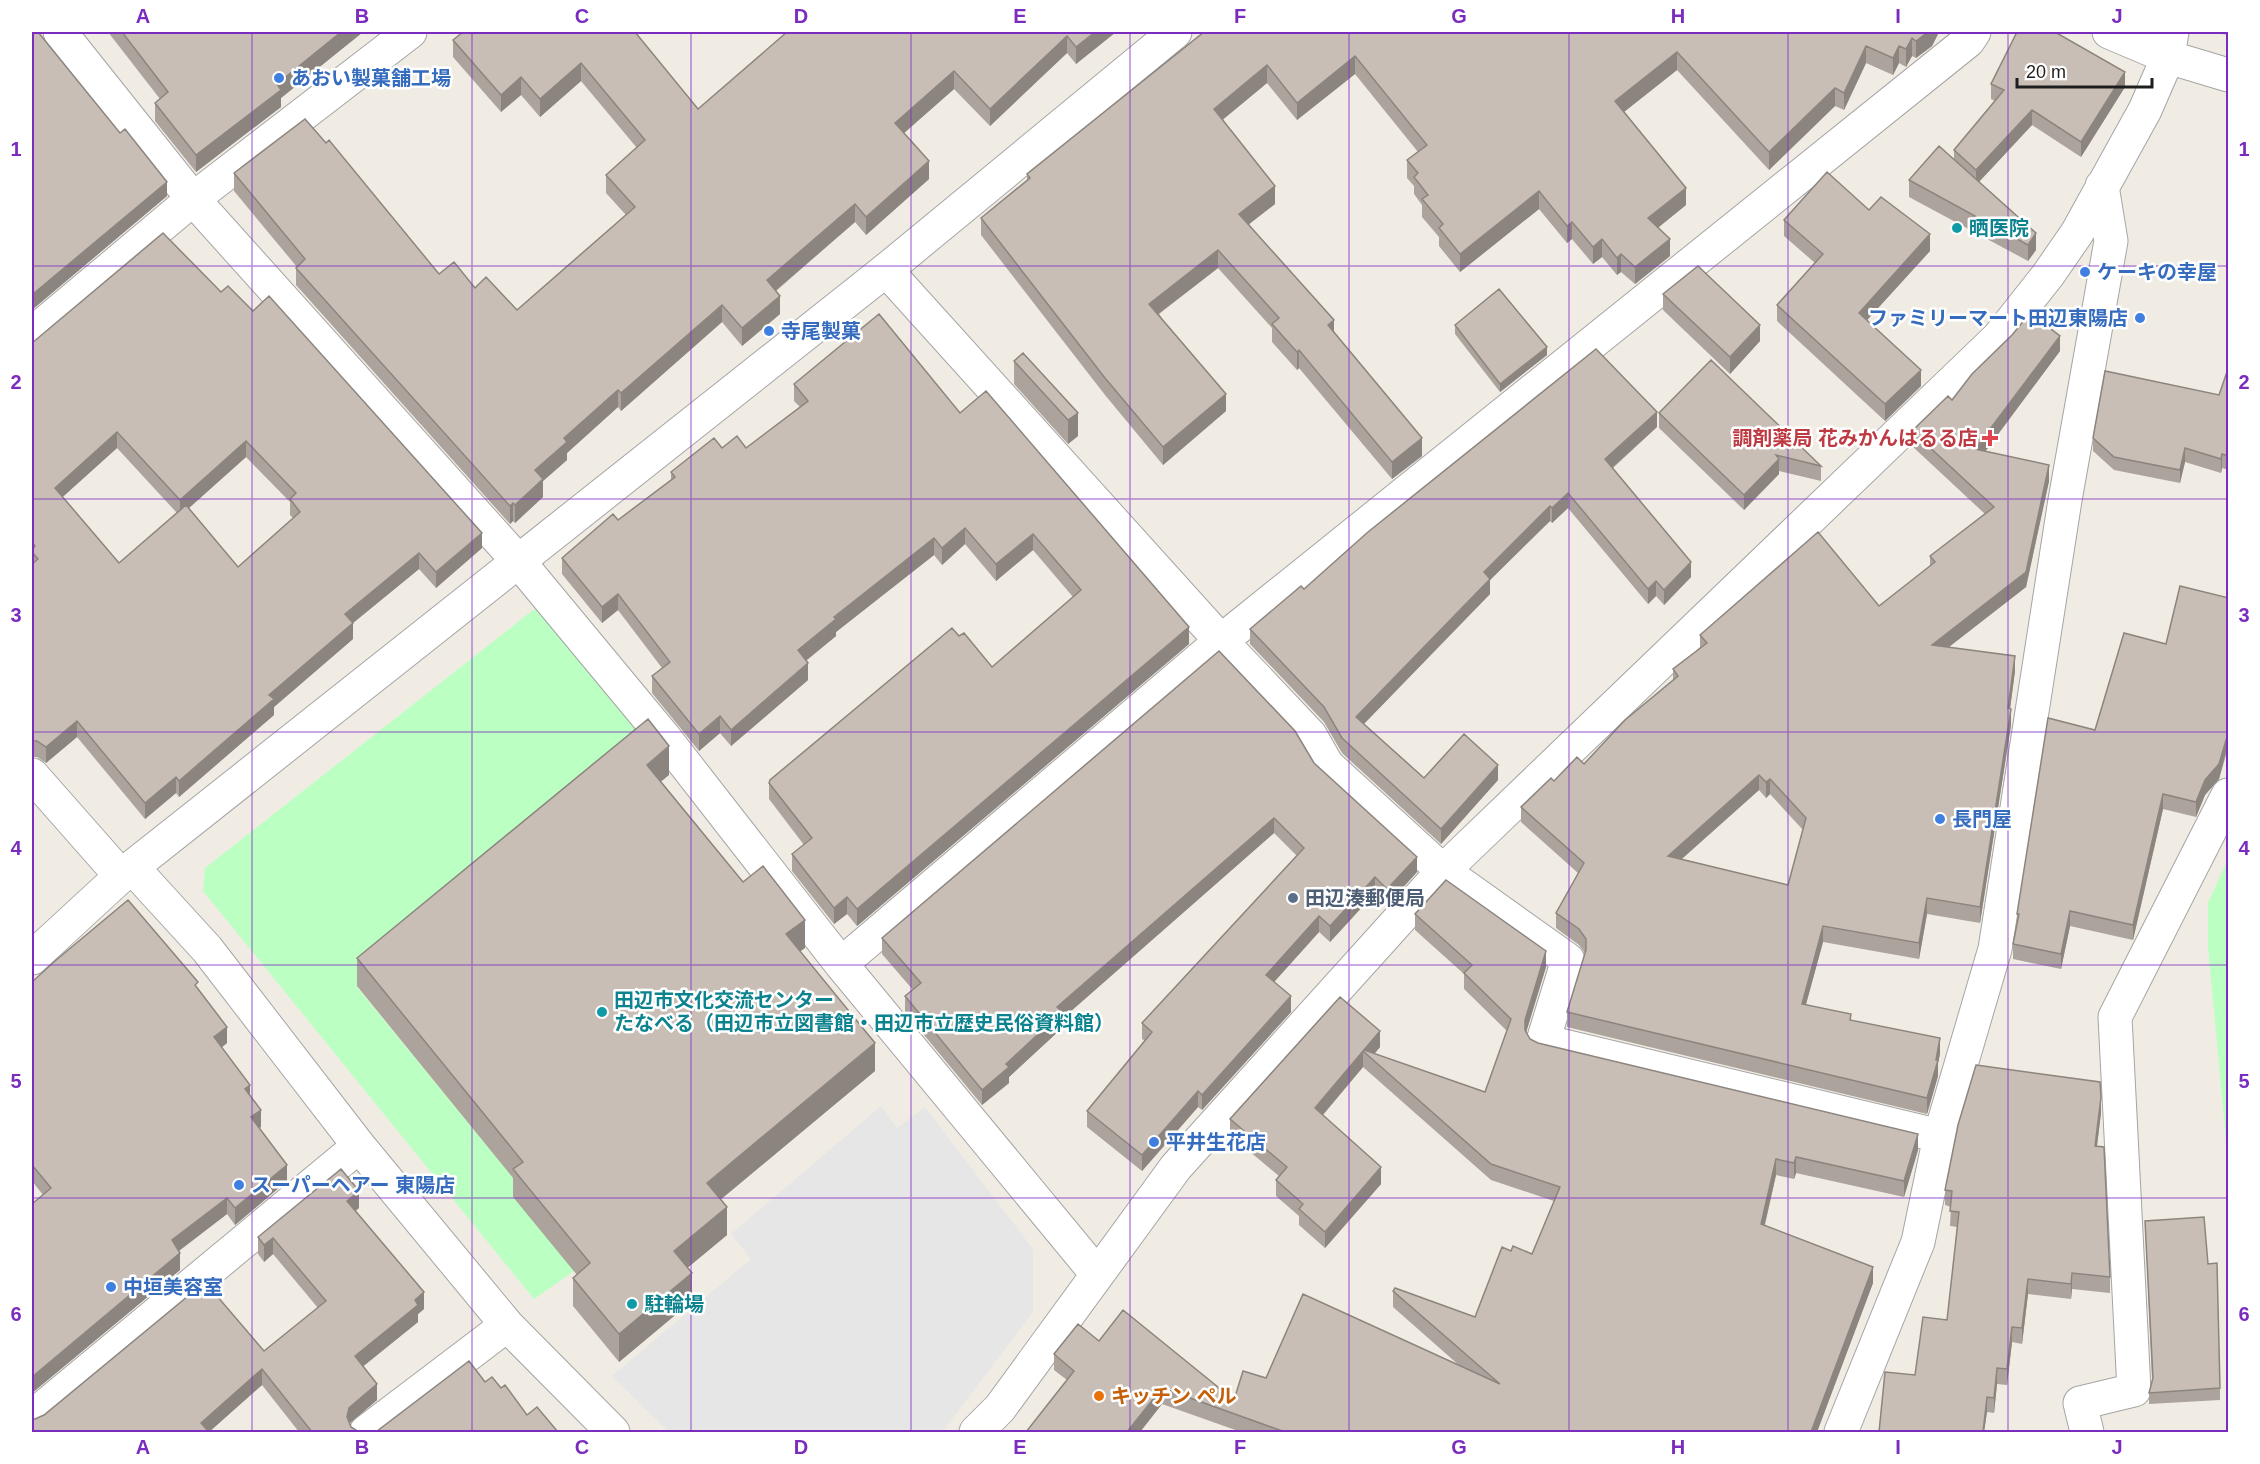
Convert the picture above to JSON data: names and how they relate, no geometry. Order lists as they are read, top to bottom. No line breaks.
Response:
{"places":{"other":["あおい製菓舗工場","晒医院","ケーキの幸屋","ファミリーマート田辺東陽店","寺尾製菓","長門屋","田辺湊郵便局","田辺市文化交流センター たなべる（田辺市立図書館・田辺市立歴史民俗資料館）","平井生花店","スーパーヘアー 東陽店","中垣美容室","駐輪場","キッチン ペル"],"health":["調剤薬局 花みかんはるる店"]},"scale_bar":"20 m","grid":{"columns":["A","B","C","D","E","F","G","H","I","J"],"rows":["1","2","3","4","5","6"]}}
